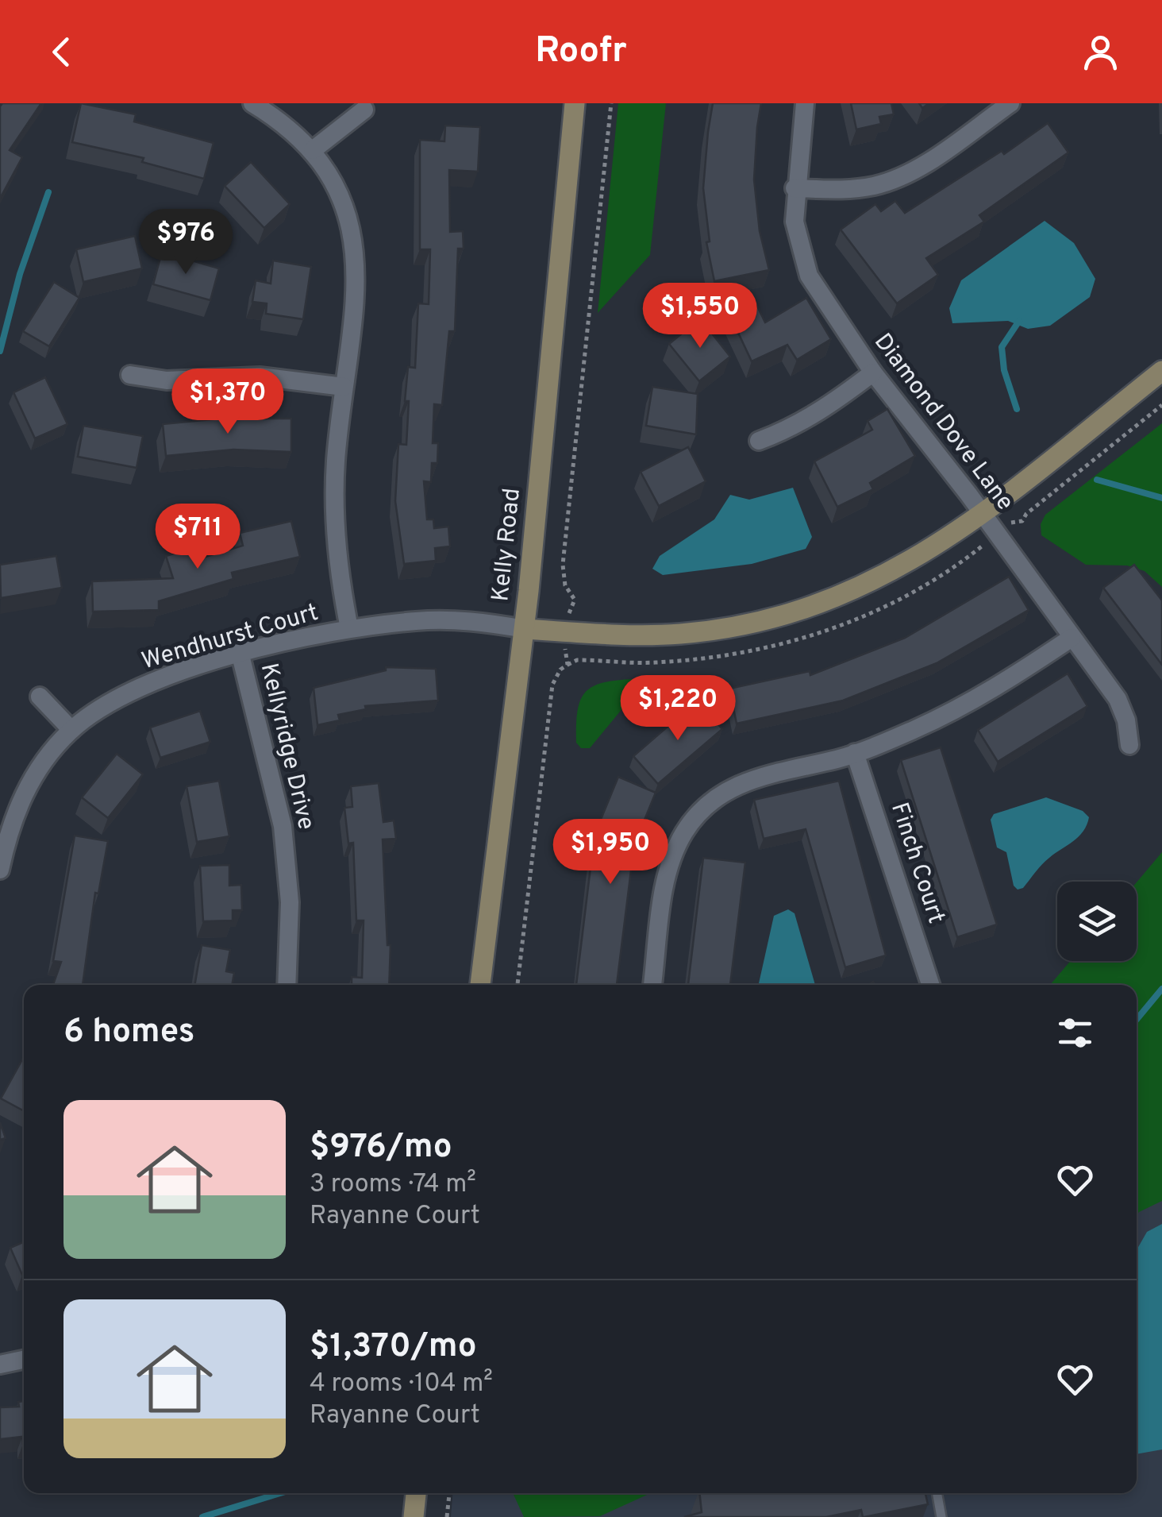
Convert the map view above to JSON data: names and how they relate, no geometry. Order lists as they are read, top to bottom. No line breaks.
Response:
{"streets":{"main road":["Kelly Road"],"street":["Diamond Dove Lane","Wendhurst Court","Kellyridge Drive","Finch Court"]},"crossings":[["Kelly Road","Wendhurst Court"],["Wendhurst Court","Kellyridge Drive"]],"page":{"header":"Roofr","price":["$976","$1,550","$1,370","$711","$1,220","$1,950"],"heading":"6 homes","list":[{"name":"$976/mo","note":"3 rooms · 74 m² · Rayanne Court"},{"name":"$1,370/mo","note":"4 rooms · 104 m² · Rayanne Court"}]}}
